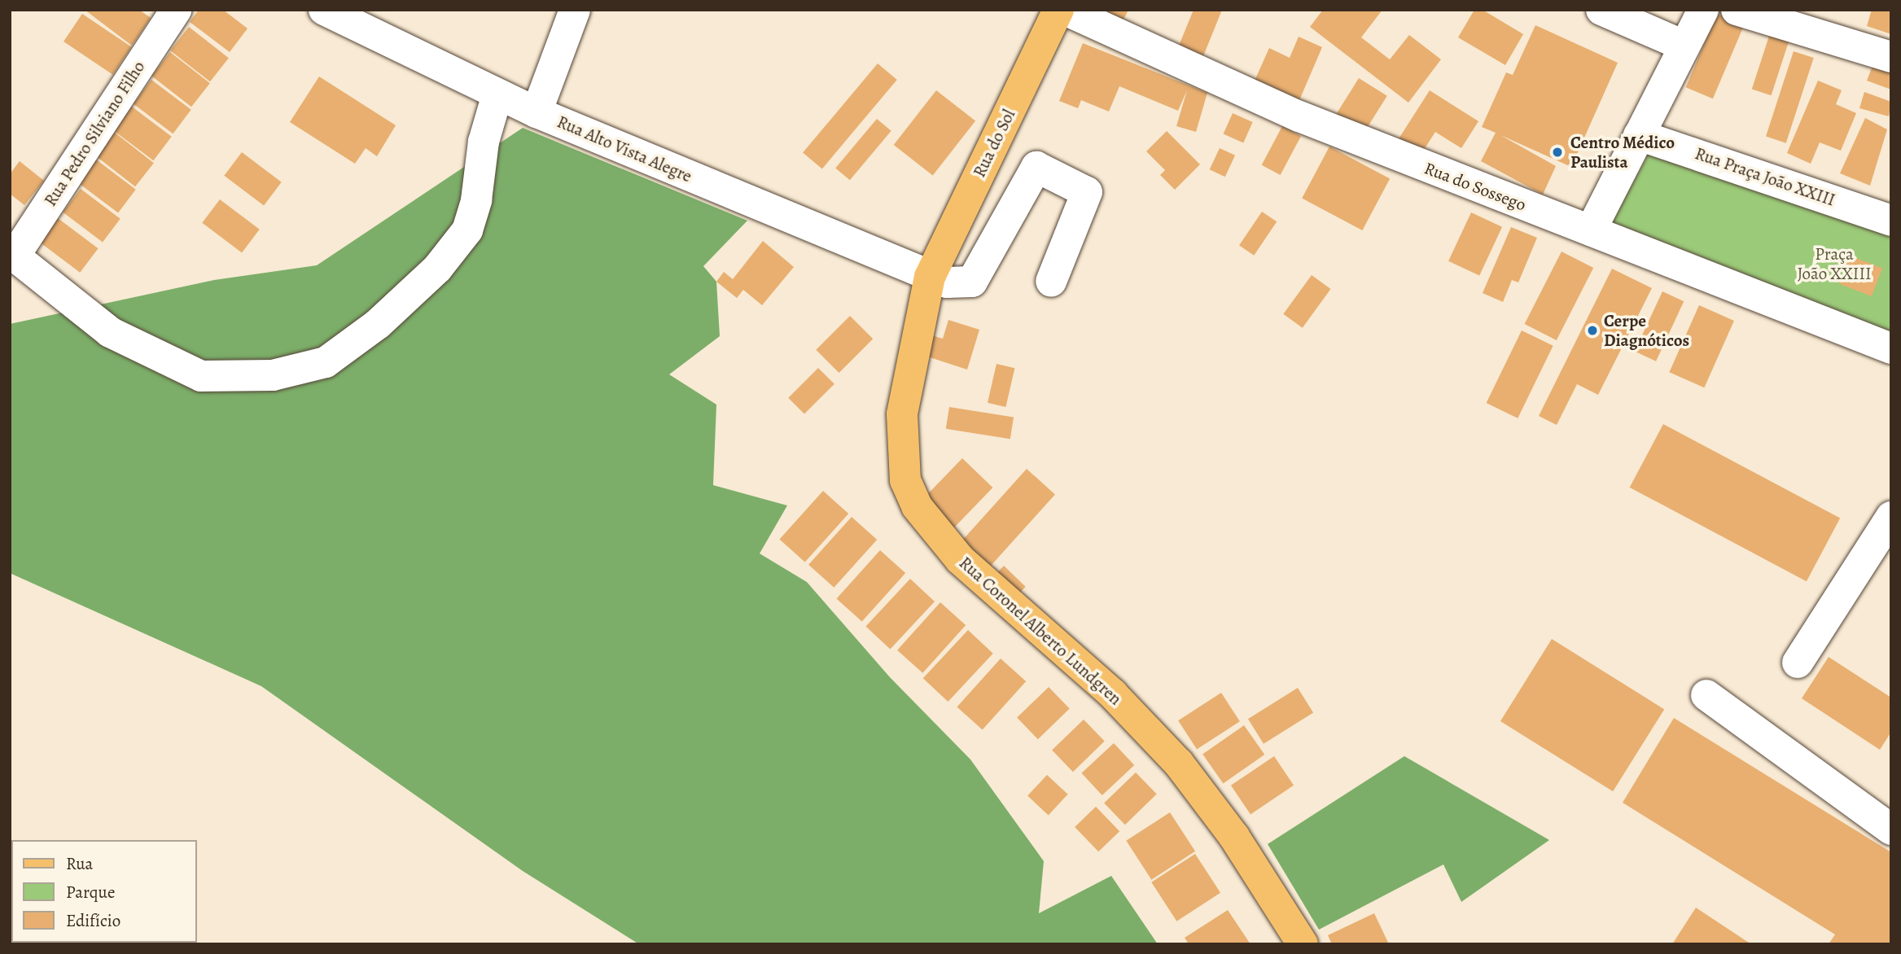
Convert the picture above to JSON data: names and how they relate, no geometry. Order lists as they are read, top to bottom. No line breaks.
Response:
{"streets":{"main road":["Rua do Sol","Rua Coronel Alberto Lundgren"],"street":["Rua Pedro Silviano Filho","Rua Alto Vista Alegre","Rua Praça João XXIII","Rua do Sossego"]},"crossings":[["Rua do Sol","Rua Alto Vista Alegre"],["Rua do Sol","Rua Coronel Alberto Lundgren"],["Rua Alto Vista Alegre","Rua Coronel Alberto Lundgren"]],"parks":["Praça João XXIII"],"places":["Centro Médico Paulista","Cerpe Diagnóticos"],"legend":["Rua","Parque","Edifício"]}
